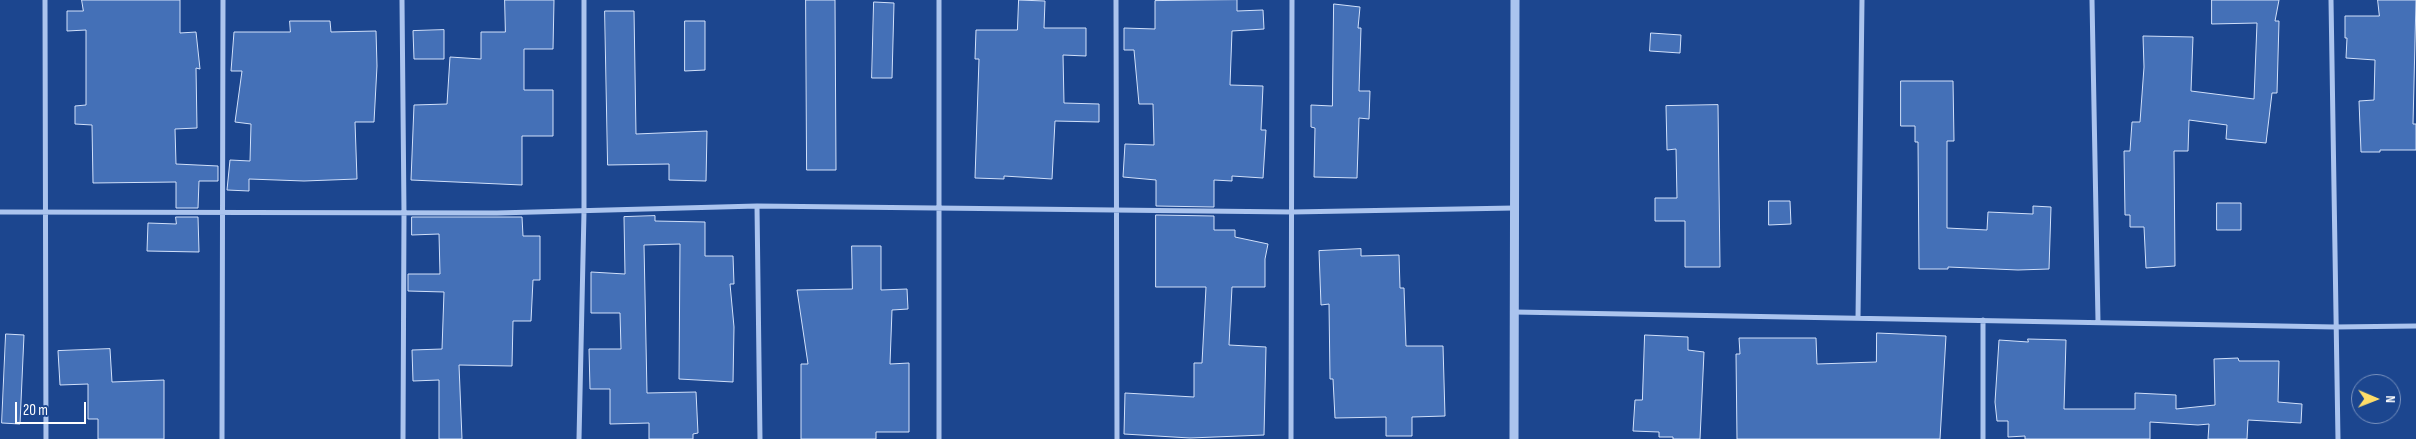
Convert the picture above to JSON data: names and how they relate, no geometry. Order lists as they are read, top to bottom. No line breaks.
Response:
{"scale_bar":"20 m","north":"right"}
